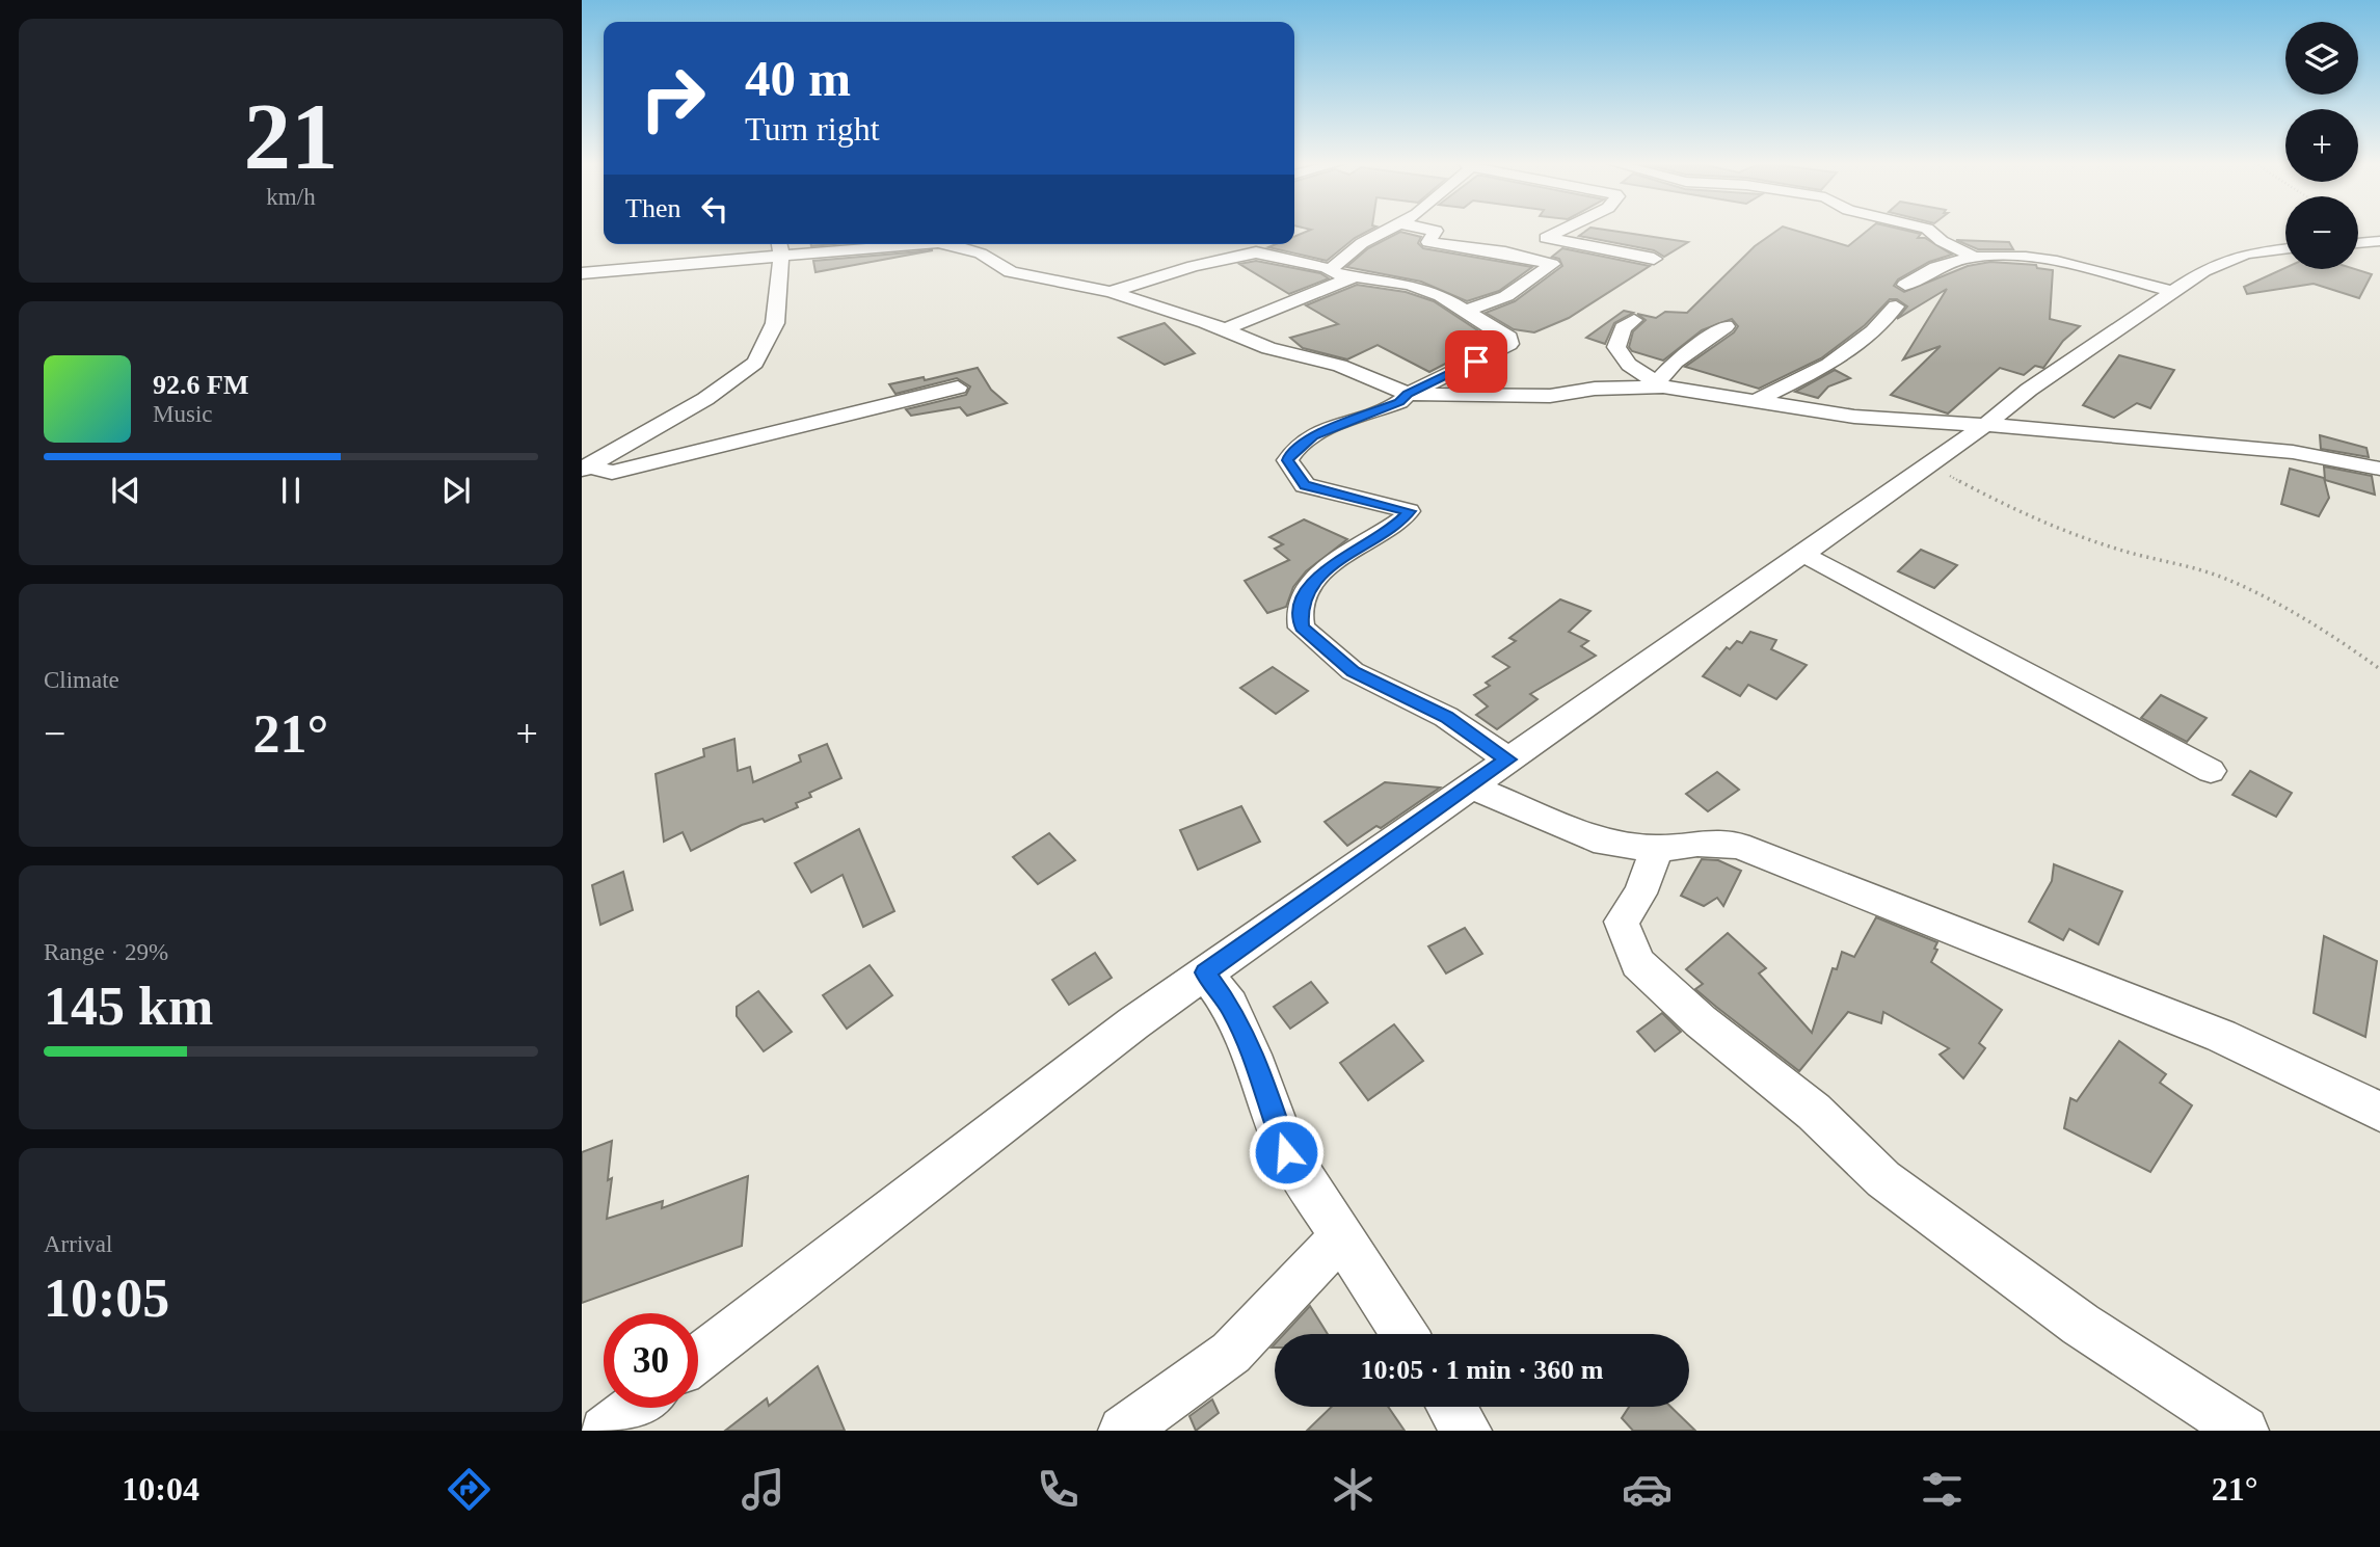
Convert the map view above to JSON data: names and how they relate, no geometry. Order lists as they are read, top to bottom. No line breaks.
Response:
{"page":{"tile":[["21","km/h"],"Climate",["Range · 29%","145 km"],["Arrival","10:05"]],"map_buttons":["+","−"],"turn":["40 m","Turn right"],"then":"Then","song":["92.6 FM","Music"],"heat":["−","21°","+"],"limit":"30","trip":"10:05 · 1 min · 360 m","tabs":["10:04","21°"]}}
